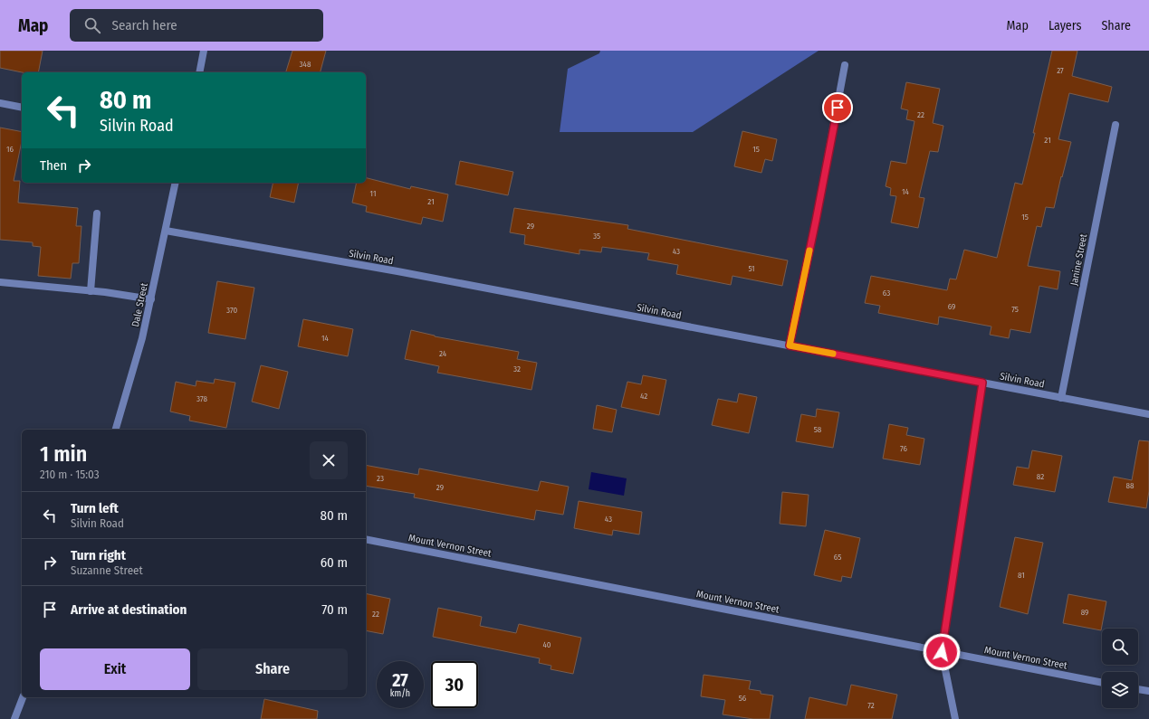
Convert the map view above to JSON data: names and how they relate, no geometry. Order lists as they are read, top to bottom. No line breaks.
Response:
{"streets":{"street":["Silvin Road","Janine Street","Dale Street","Mount Vernon Street"]},"crossings":[["Silvin Road","Janine Street"],["Silvin Road","Dale Street"]],"house_numbers":["348","27","22","21","16","15","14","11","21","15","29","35","43","51","63","69","75","370","14","24","32","42","378","58","76","82","23","88","29","43","65","81","89","22","40","56","72"],"page":{"header":"Map","search":"Search here","nav":["Map","Layers","Share"],"turn":["80 m","Silvin Road"],"then":"Then","heading":["1 min","210 m · 15:03"],"list":[{"name":"Turn left","note":"Silvin Road","value":"80 m"},{"name":"Turn right","note":"Suzanne Street","value":"60 m"},{"name":"Arrive at destination","value":"70 m"}],"buttons":["Exit","Share"],"speed":"27 km/h","limit":"30"}}
